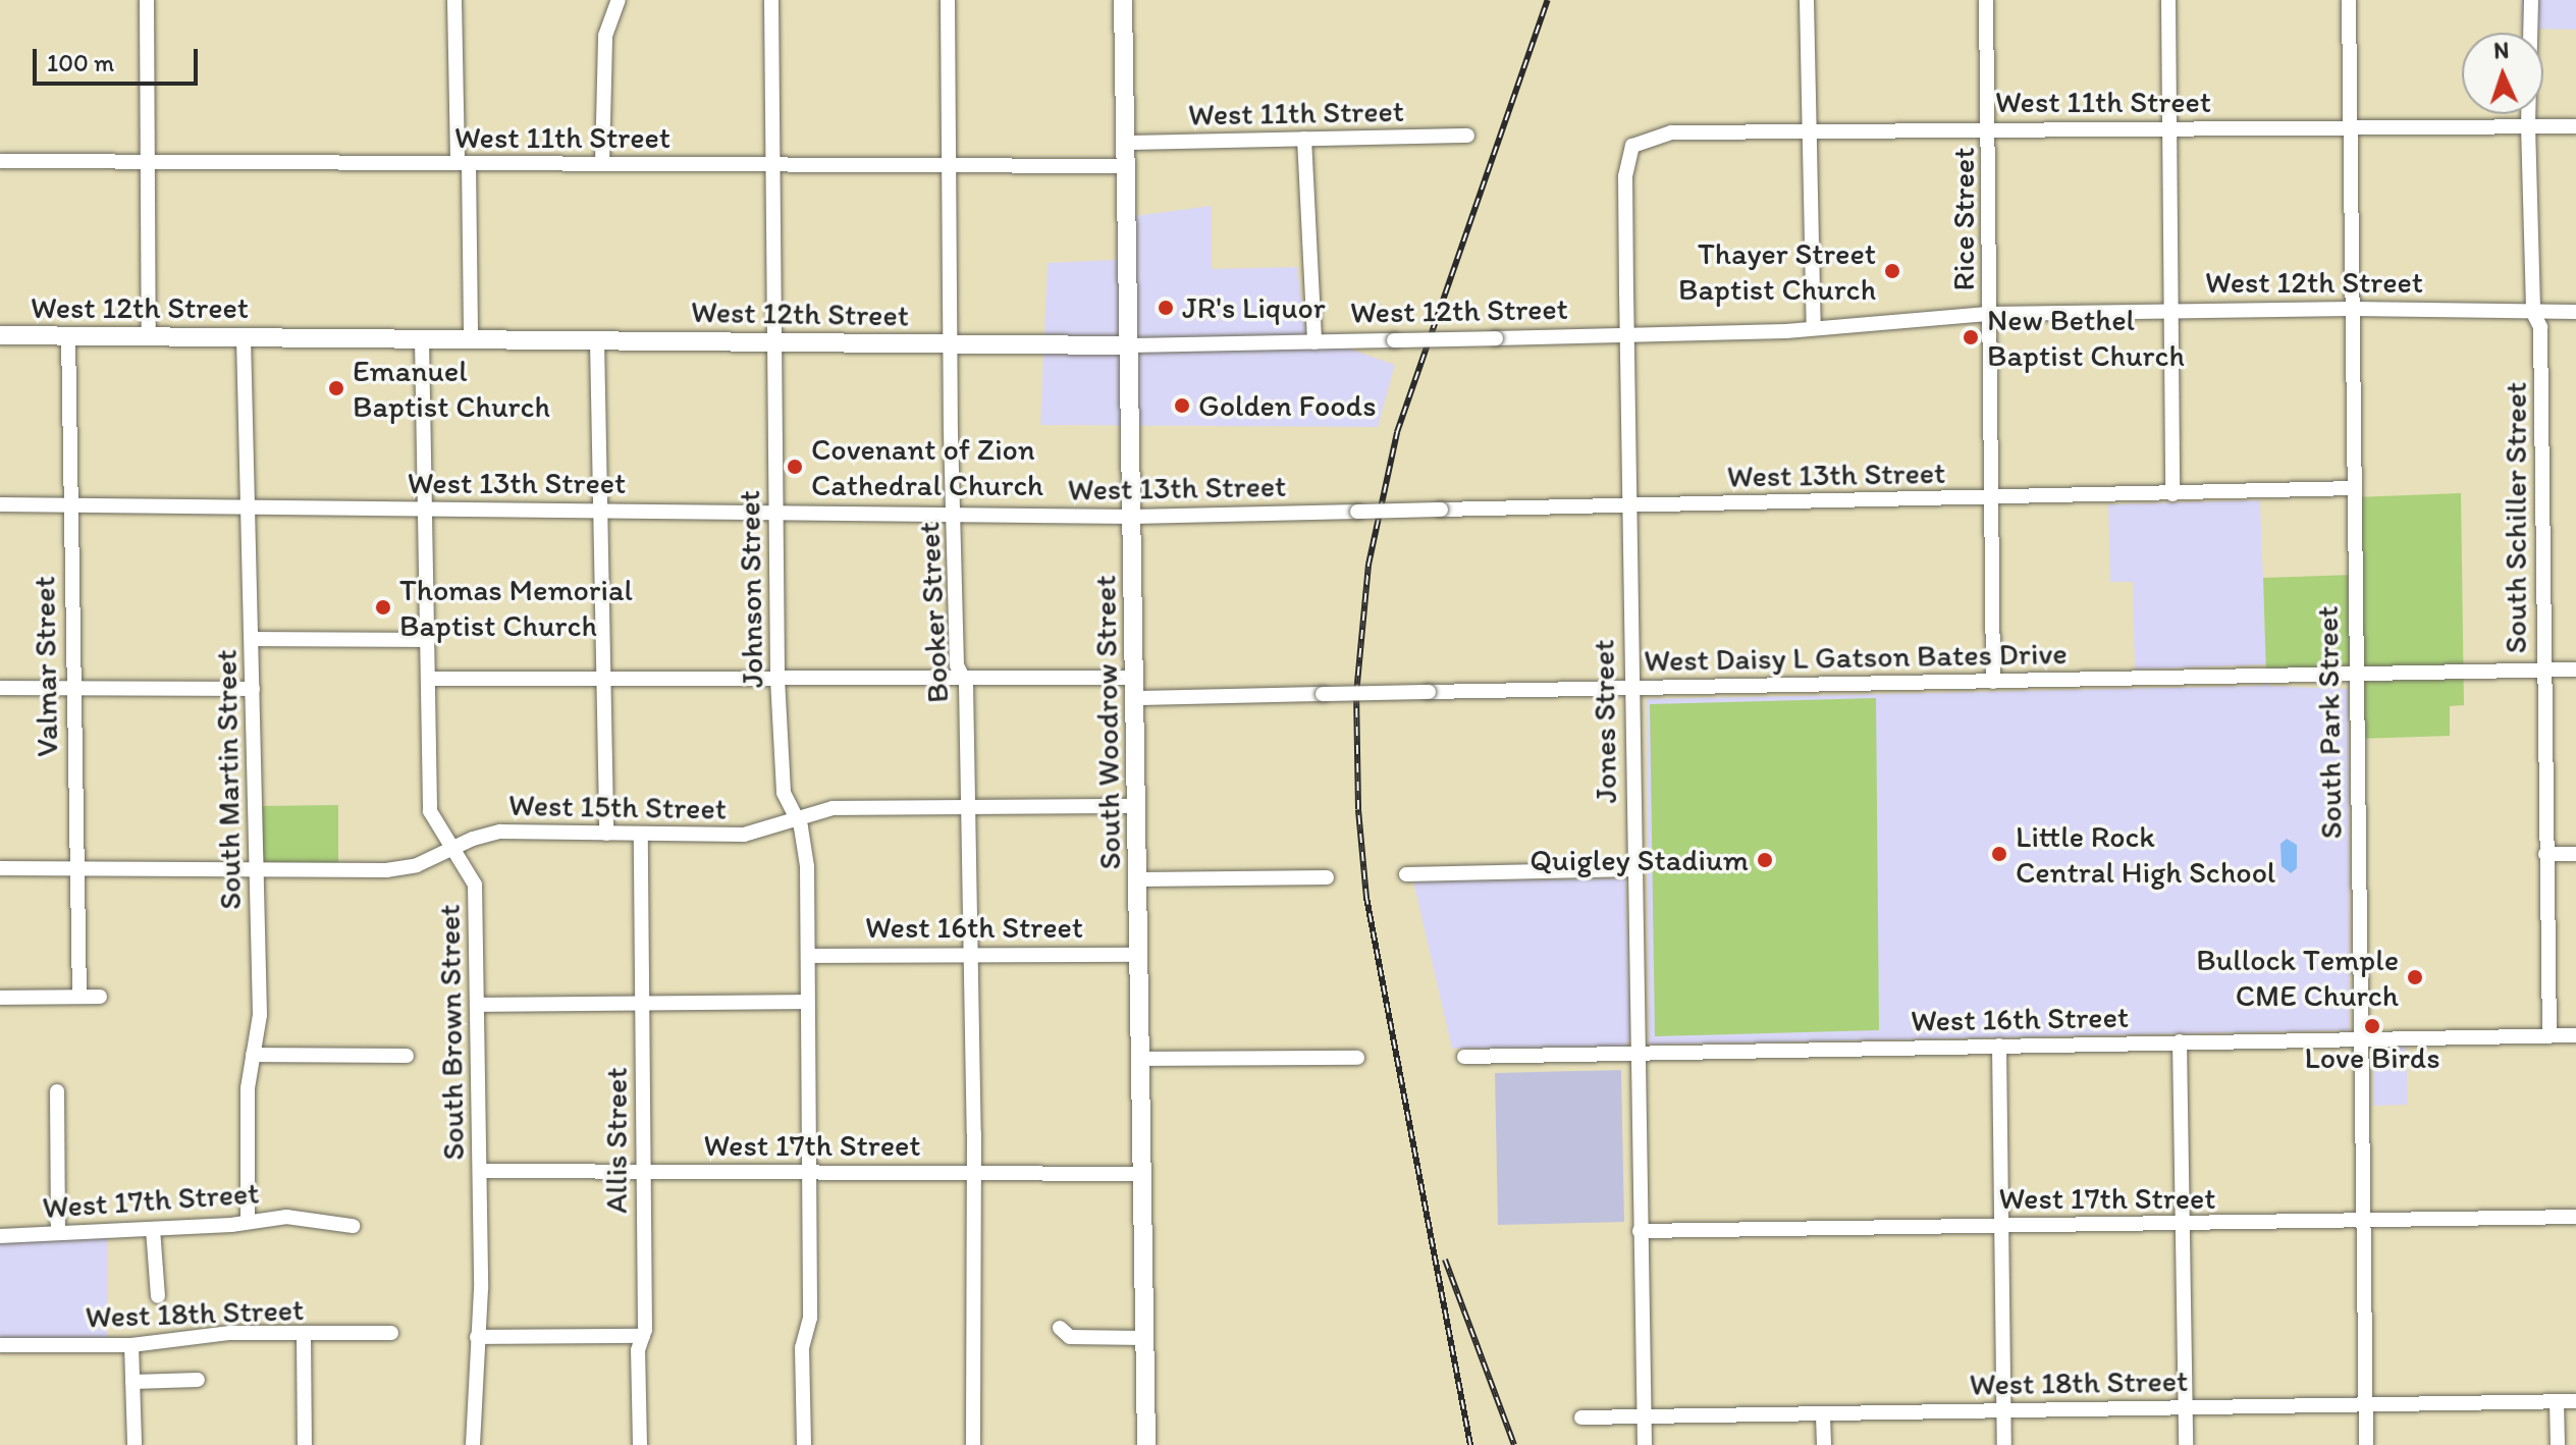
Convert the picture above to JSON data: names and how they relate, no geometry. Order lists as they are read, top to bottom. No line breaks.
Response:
{"streets":{"main road":["West 12th Street","South Woodrow Street"],"street":["West 11th Street","Rice Street","West 13th Street","South Schiller Street","Johnson Street","Booker Street","West Daisy L Gatson Bates Drive","Valmar Street","Jones Street","South Park Street","South Martin Street","West 15th Street","West 16th Street","South Brown Street","Allis Street","West 17th Street","West 18th Street"]},"crossings":[["West 11th Street","Rice Street"],["West 11th Street","South Schiller Street"],["West 11th Street","Johnson Street"],["West 11th Street","Booker Street"],["West 11th Street","Jones Street"],["West 11th Street","South Woodrow Street"],["West 11th Street","South Park Street"],["Rice Street","West 12th Street"],["Rice Street","West 13th Street"],["Rice Street","West Daisy L Gatson Bates Drive"],["West 12th Street","South Schiller Street"],["West 12th Street","Johnson Street"],["West 12th Street","Booker Street"],["West 12th Street","Valmar Street"],["West 12th Street","Jones Street"],["West 12th Street","South Woodrow Street"],["West 12th Street","South Park Street"],["West 12th Street","South Martin Street"],["West 12th Street","South Brown Street"],["West 13th Street","Johnson Street"],["West 13th Street","Booker Street"],["West 13th Street","Valmar Street"],["West 13th Street","Jones Street"],["West 13th Street","South Woodrow Street"],["West 13th Street","South Park Street"],["West 13th Street","South Martin Street"],["West 13th Street","South Brown Street"],["South Schiller Street","West Daisy L Gatson Bates Drive"],["South Schiller Street","West 16th Street"],["Johnson Street","West 15th Street"],["Johnson Street","West 16th Street"],["Johnson Street","West 17th Street"],["Booker Street","West 15th Street"],["Booker Street","West 16th Street"],["Booker Street","West 17th Street"],["West Daisy L Gatson Bates Drive","Jones Street"],["West Daisy L Gatson Bates Drive","South Woodrow Street"],["West Daisy L Gatson Bates Drive","South Park Street"],["Valmar Street","West 15th Street"],["Jones Street","West 16th Street"],["Jones Street","West 17th Street"],["Jones Street","West 18th Street"],["South Woodrow Street","West 15th Street"],["South Woodrow Street","West 16th Street"],["South Woodrow Street","West 17th Street"],["South Park Street","West 16th Street"],["South Park Street","West 17th Street"],["South Park Street","West 18th Street"],["South Martin Street","West 15th Street"],["South Martin Street","West 17th Street"],["West 15th Street","South Brown Street"],["West 15th Street","Allis Street"],["South Brown Street","West 17th Street"],["Allis Street","West 17th Street"]],"places":["Thayer Street Baptist Church","JR's Liquor","New Bethel Baptist Church","Emanuel Baptist Church","Golden Foods","Covenant of Zion Cathedral Church","Thomas Memorial Baptist Church","Little Rock Central High School","Quigley Stadium","Bullock Temple CME Church","Love Birds"],"scale_bar":"100 m","north":"top"}
